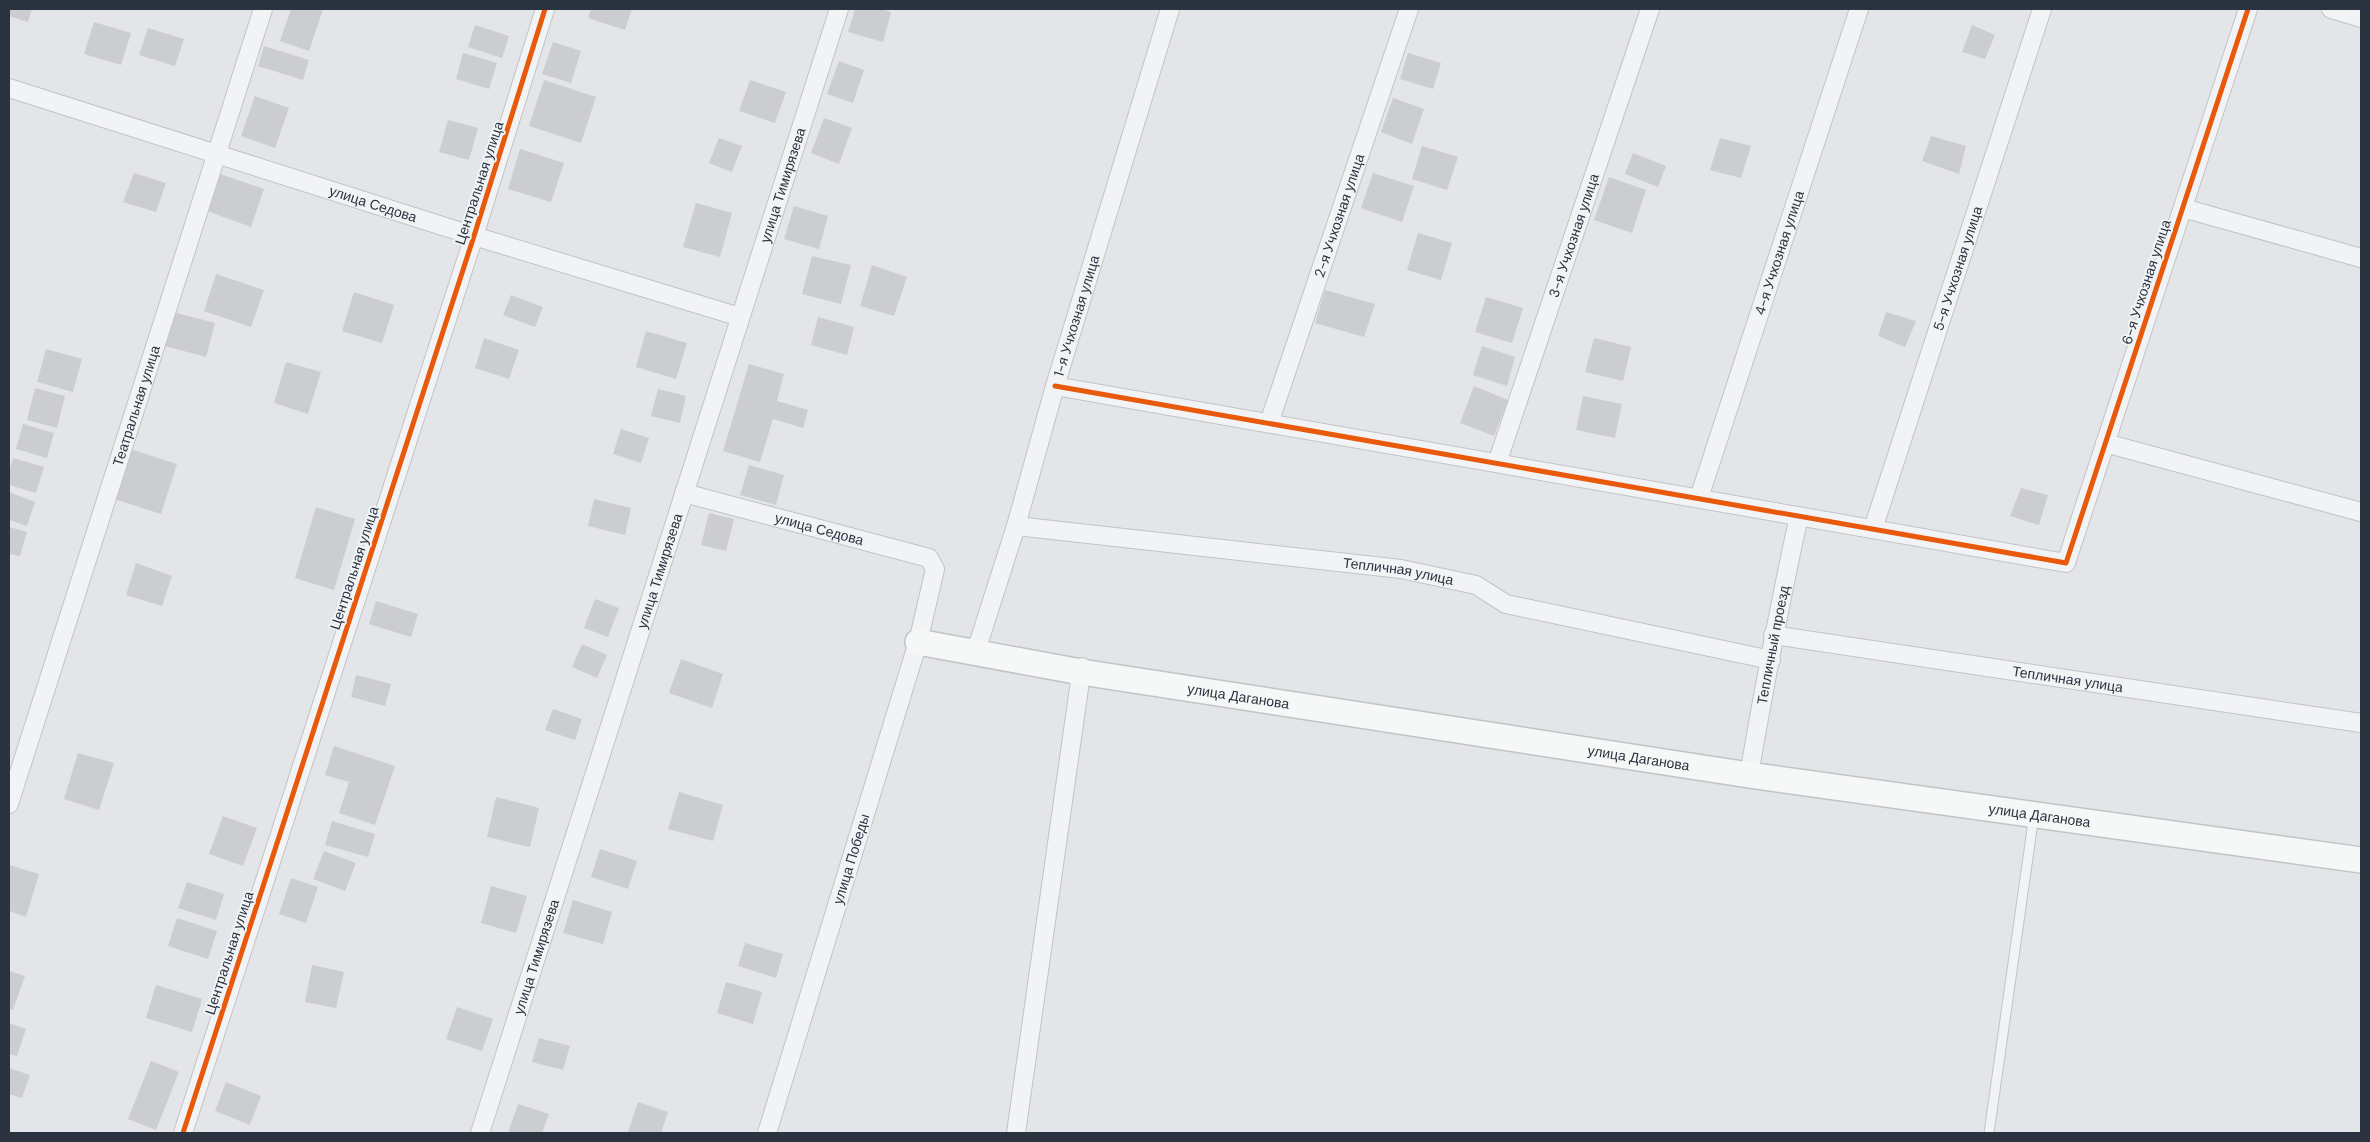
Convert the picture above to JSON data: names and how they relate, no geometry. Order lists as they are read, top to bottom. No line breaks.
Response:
{"streets":{"main road":["улица Даганова"],"street":["Центральная улица","улица Тимирязева","улица Седова","2-я Учхозная улица","3-я Учхозная улица","4-я Учхозная улица","5-я Учхозная улица","6-я Учхозная улица","1-я Учхозная улица","Театральная улица","Тепличная улица","Тепличный проезд","улица Победы"]},"crossings":[["Центральная улица","улица Седова"],["улица Тимирязева","улица Седова"],["улица Седова","Театральная улица"],["улица Седова","улица Победы"],["5-я Учхозная улица","6-я Учхозная улица"],["1-я Учхозная улица","Тепличная улица"],["1-я Учхозная улица","улица Даганова"],["Тепличная улица","Тепличный проезд"],["Тепличный проезд","улица Даганова"],["улица Даганова","улица Победы"]]}
